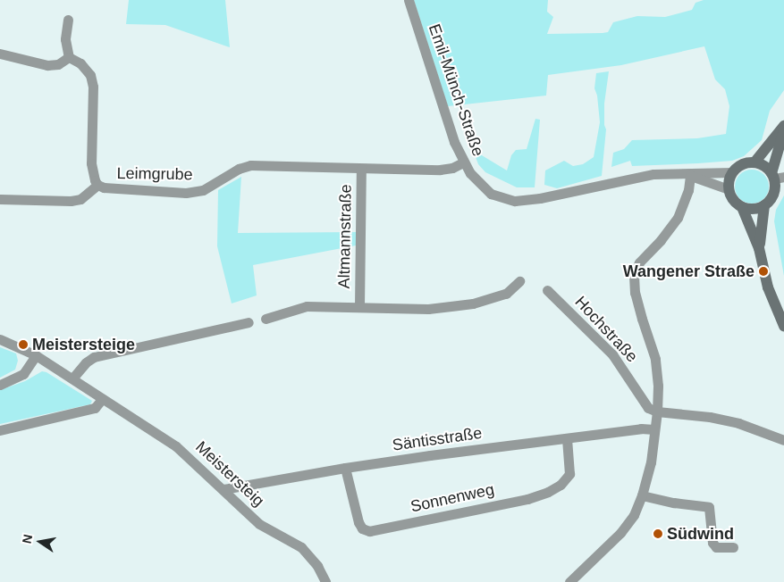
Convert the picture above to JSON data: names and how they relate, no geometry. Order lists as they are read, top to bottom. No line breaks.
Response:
{"streets":{"street":["Emil-Münch-Straße","Leimgrube","Altmannstraße","Hochstraße","Säntisstraße","Meistersteig","Sonnenweg"]},"crossings":[["Emil-Münch-Straße","Leimgrube"],["Emil-Münch-Straße","Hochstraße"],["Leimgrube","Altmannstraße"],["Hochstraße","Säntisstraße"],["Säntisstraße","Meistersteig"],["Säntisstraße","Sonnenweg"]],"places":["Wangener Straße","Meistersteige","Südwind"],"north":"left"}
